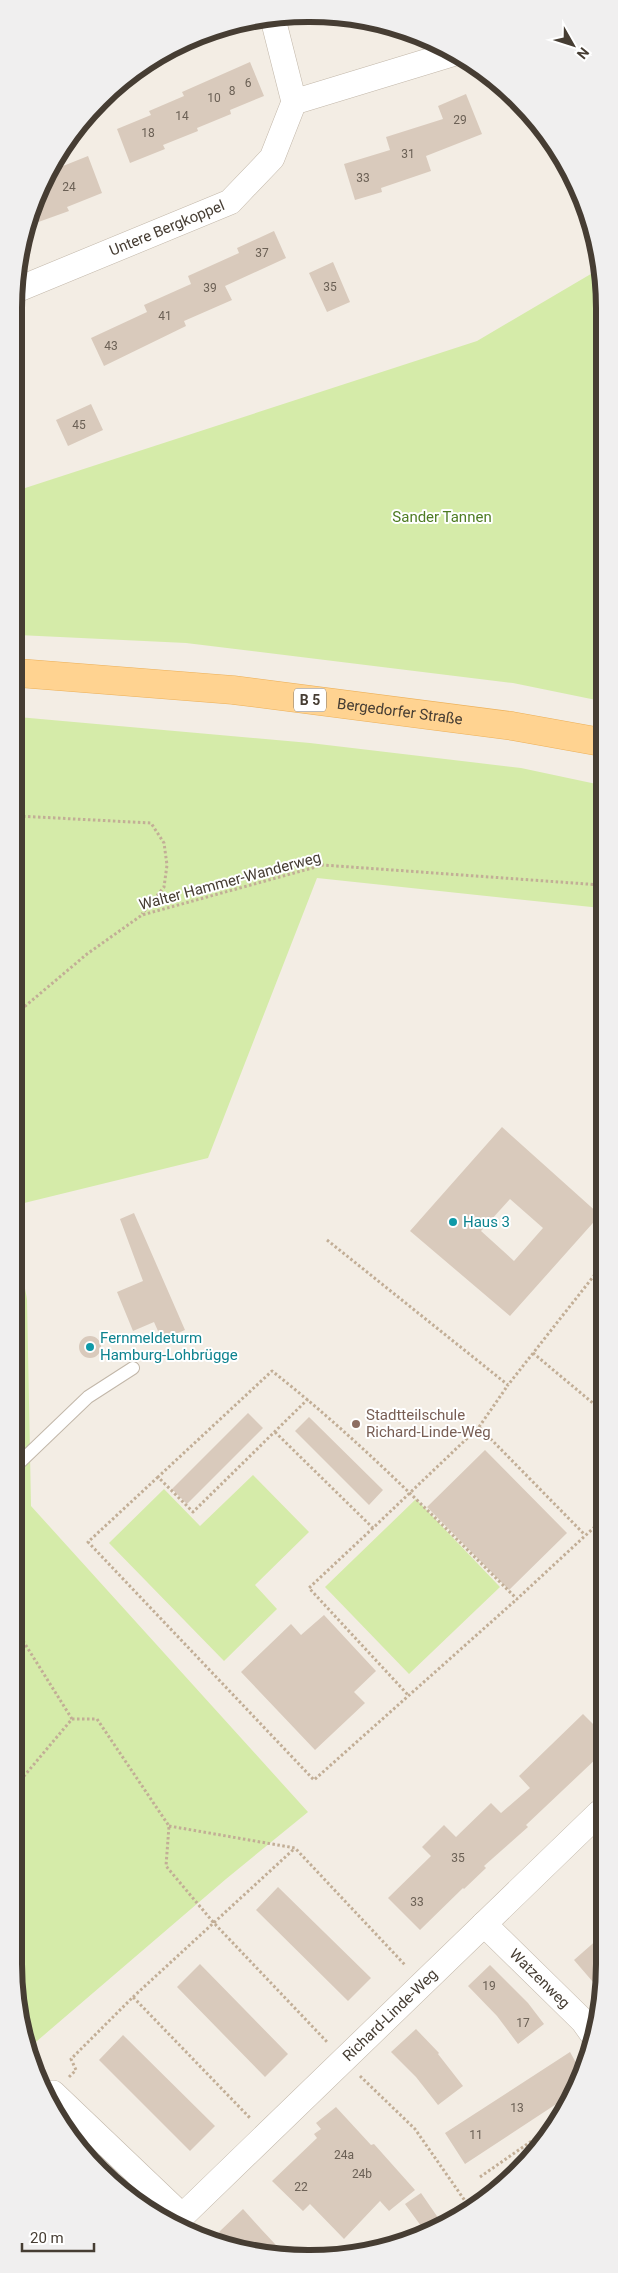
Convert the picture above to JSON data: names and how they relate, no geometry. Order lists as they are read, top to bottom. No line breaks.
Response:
{"streets":{"main road":["B 5","Bergedorfer Straße"],"street":["Untere Bergkoppel","Watzenweg","Richard-Linde-Weg"],"path":["Walter Hammer-Wanderweg"]},"crossings":[["Watzenweg","Richard-Linde-Weg"]],"parks":["Sander Tannen"],"places":["Haus 3","Fernmeldeturm Hamburg-Lohbrügge","Stadtteilschule Richard-Linde-Weg"],"house_numbers":["6","8","10","14","29","18","31","33","24","37","35","39","41","43","45","35","33","19","17","13","11","24a","24b","22"],"scale_bar":"20 m","north":"bottom right"}
